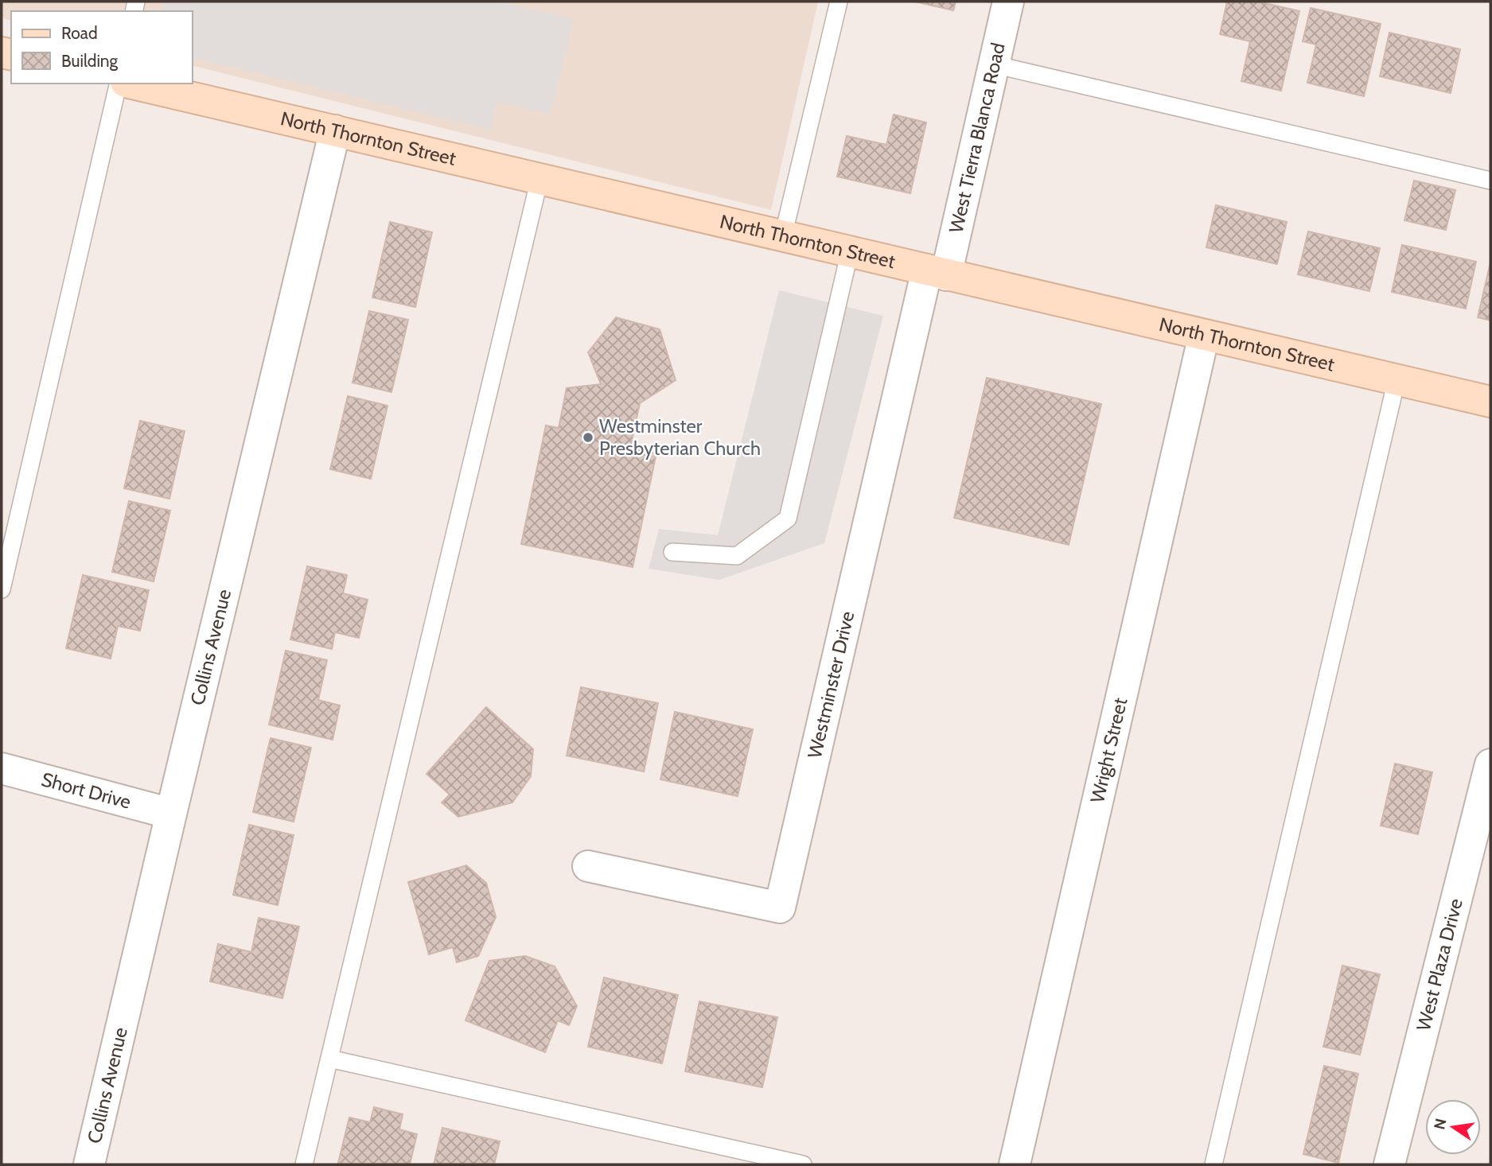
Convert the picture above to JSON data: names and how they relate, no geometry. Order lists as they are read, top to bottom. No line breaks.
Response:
{"streets":{"street":["West Tierra Blanca Road","North Thornton Street","Collins Avenue","Westminster Drive","Wright Street","Short Drive","West Plaza Drive"]},"crossings":[["West Tierra Blanca Road","North Thornton Street"],["West Tierra Blanca Road","Westminster Drive"],["North Thornton Street","Collins Avenue"],["North Thornton Street","Westminster Drive"],["North Thornton Street","Wright Street"],["Collins Avenue","Short Drive"]],"places":["Westminster Presbyterian Church"],"legend":["Road","Building"],"north":"left"}
